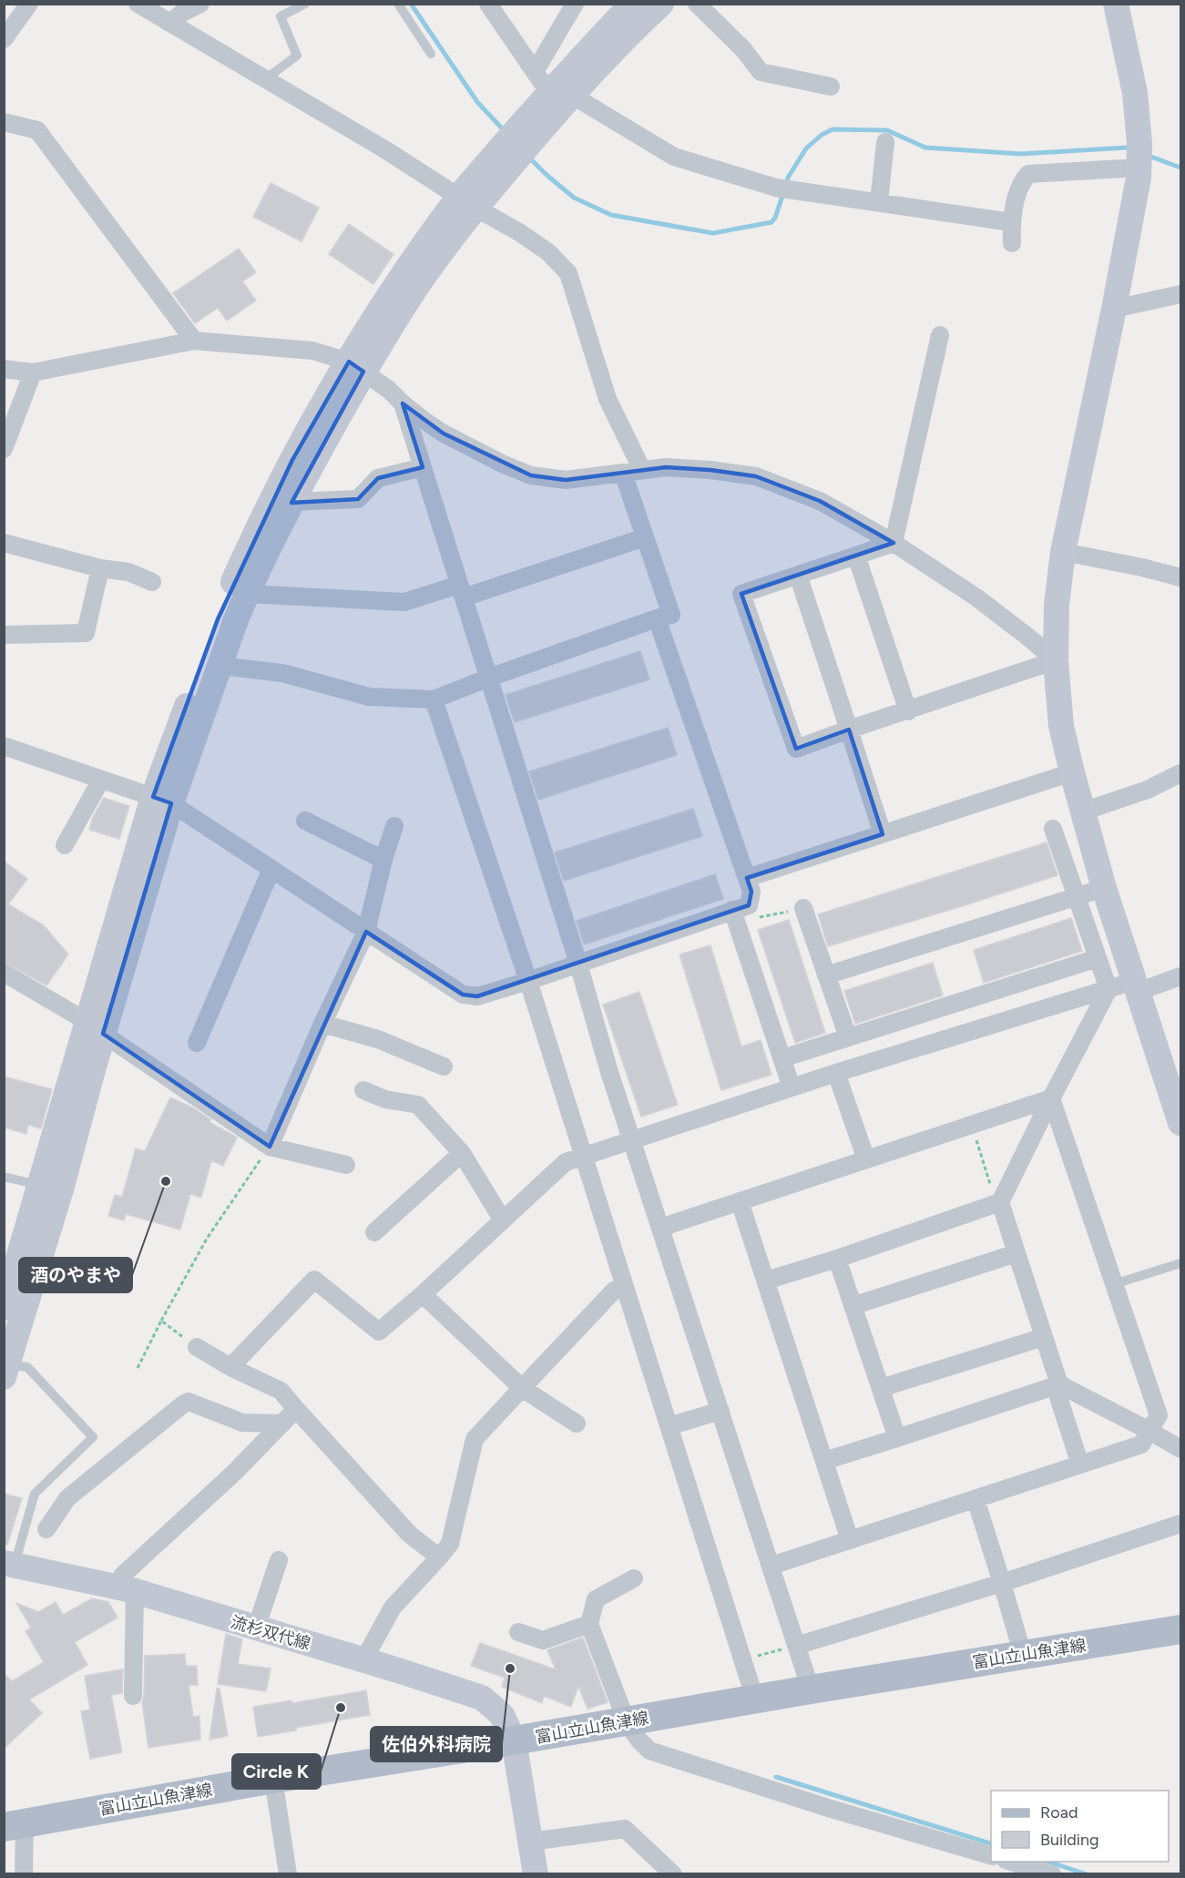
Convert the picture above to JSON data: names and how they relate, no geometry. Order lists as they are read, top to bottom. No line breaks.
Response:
{"streets":{"main road":["富山立山魚津線"],"street":["流杉双代線"]},"crossings":[["流杉双代線","富山立山魚津線"]],"places":["酒のやまや","佐伯外科病院","Circle K"],"legend":["Road","Building"]}
